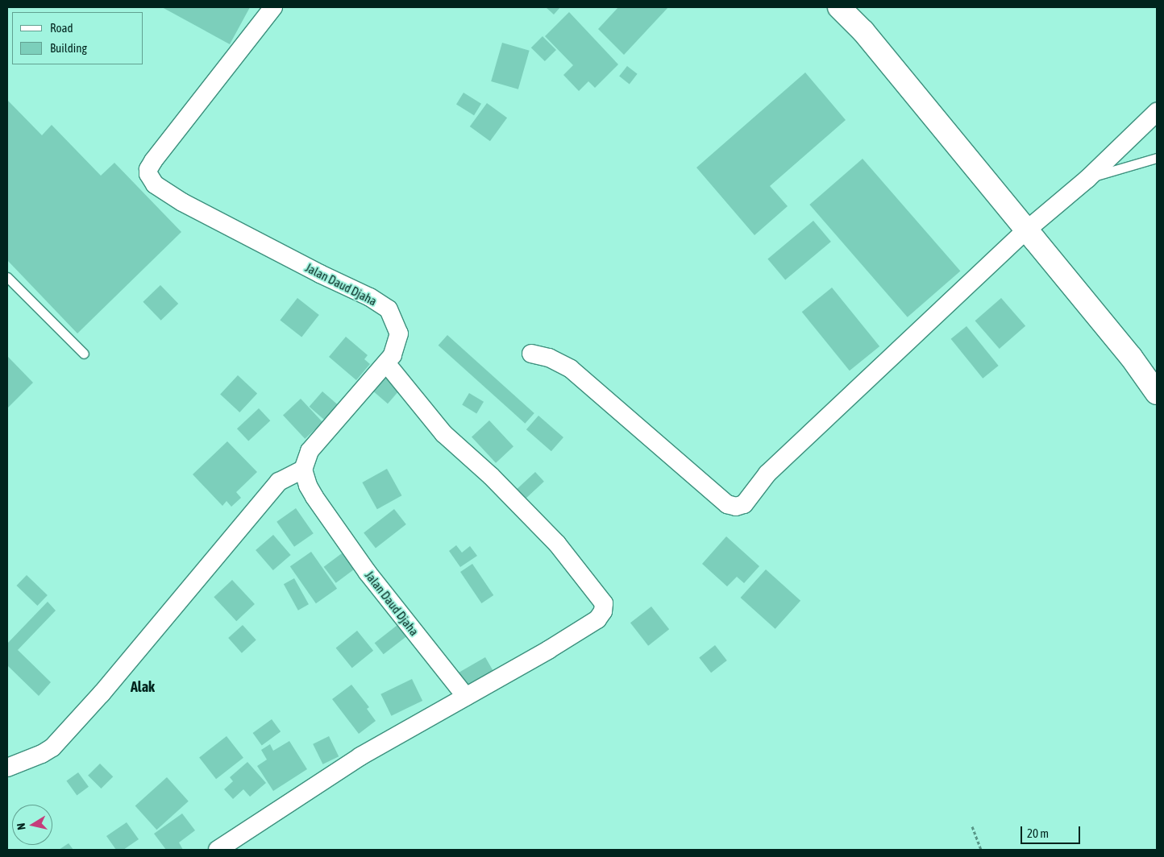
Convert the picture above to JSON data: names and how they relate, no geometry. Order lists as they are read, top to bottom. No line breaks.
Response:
{"streets":{"street":["Jalan Daud Djaha"]},"districts":["Alak"],"legend":["Road","Building"],"scale_bar":"20 m","north":"left"}
